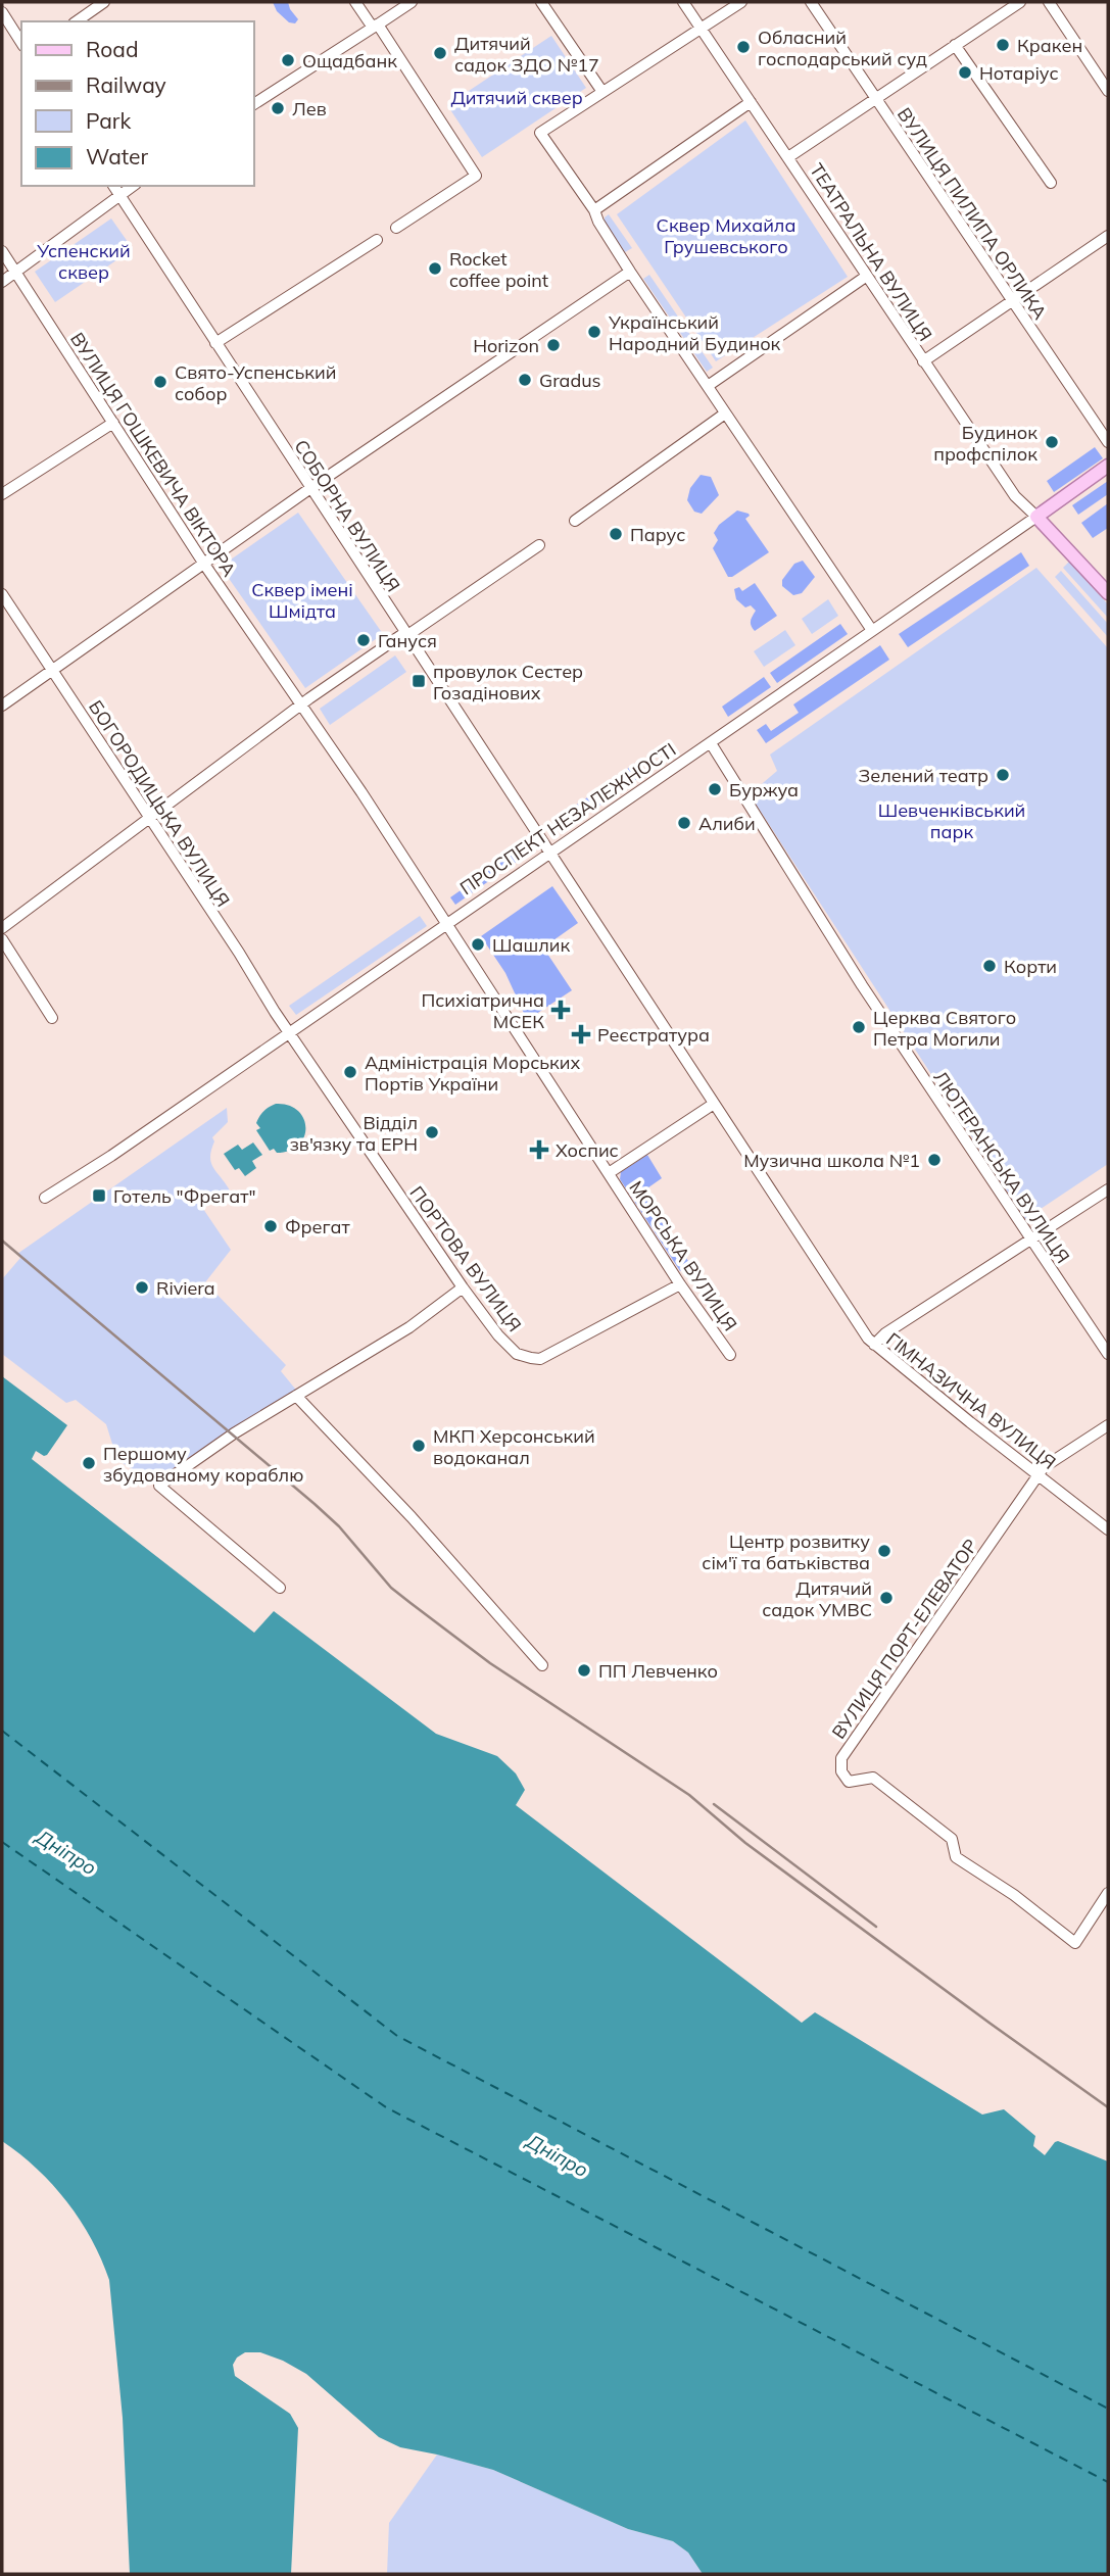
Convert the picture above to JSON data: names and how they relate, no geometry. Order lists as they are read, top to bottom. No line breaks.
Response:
{"streets":{"main road":["ПРОСПЕКТ НЕЗАЛЕЖНОСТІ"],"street":["ВУЛИЦЯ ПИЛИПА ОРЛИКА","ТЕАТРАЛЬНА ВУЛИЦЯ","ВУЛИЦЯ ГОШКЕВИЧА ВІКТОРА","СОБОРНА ВУЛИЦЯ","БОГОРОДИЦЬКА ВУЛИЦЯ","ЛЮТЕРАНСЬКА ВУЛИЦЯ","МОРСЬКА ВУЛИЦЯ","ПОРТОВА ВУЛИЦЯ","ГІМНАЗИЧНА ВУЛИЦЯ","ВУЛИЦЯ ПОРТ-ЕЛЕВАТОР"]},"crossings":[["ТЕАТРАЛЬНА ВУЛИЦЯ","ПРОСПЕКТ НЕЗАЛЕЖНОСТІ"],["ВУЛИЦЯ ГОШКЕВИЧА ВІКТОРА","ПРОСПЕКТ НЕЗАЛЕЖНОСТІ"],["ВУЛИЦЯ ГОШКЕВИЧА ВІКТОРА","МОРСЬКА ВУЛИЦЯ"],["СОБОРНА ВУЛИЦЯ","ПРОСПЕКТ НЕЗАЛЕЖНОСТІ"],["СОБОРНА ВУЛИЦЯ","ГІМНАЗИЧНА ВУЛИЦЯ"],["БОГОРОДИЦЬКА ВУЛИЦЯ","ПРОСПЕКТ НЕЗАЛЕЖНОСТІ"],["БОГОРОДИЦЬКА ВУЛИЦЯ","ПОРТОВА ВУЛИЦЯ"],["ПРОСПЕКТ НЕЗАЛЕЖНОСТІ","ЛЮТЕРАНСЬКА ВУЛИЦЯ"],["ПРОСПЕКТ НЕЗАЛЕЖНОСТІ","МОРСЬКА ВУЛИЦЯ"],["ПРОСПЕКТ НЕЗАЛЕЖНОСТІ","ПОРТОВА ВУЛИЦЯ"],["ПРОСПЕКТ НЕЗАЛЕЖНОСТІ","ГІМНАЗИЧНА ВУЛИЦЯ"],["МОРСЬКА ВУЛИЦЯ","ПОРТОВА ВУЛИЦЯ"],["ГІМНАЗИЧНА ВУЛИЦЯ","ВУЛИЦЯ ПОРТ-ЕЛЕВАТОР"]],"water":["Дніпро"],"parks":["Дитячий сквер","Сквер Михайла Грушевського","Успенский сквер","Сквер імені Шмідта","Шевченківський парк"],"places":{"other":["Кракен","Обласний господарський суд","Дитячий садок ЗДО №17","Ощадбанк","Нотаріус","Лев","Rocket coffee point","Український Народний Будинок","Horizon","Gradus","Свято-Успенський собор","Будинок профспілок","Парус","Гануся","Зелений театр","Буржуа","Алиби","Шашлик","Корти","Церква Святого Петра Могили","Адміністрація Морських Портів України","Відділ зв'язку та ЕРН","Музична школа №1","Фрегат","Riviera","МКП Херсонський водоканал","Першому збудованому кораблю","Центр розвитку сім'ї та батьківства","Дитячий садок УМВС","ПП Левченко"],"transit":["провулок Сестер Гозадінових","Готель \"Фрегат\""],"health":["Психіатрична МСЕК","Реєстратура","Хоспис"]},"legend":["Road","Railway","Park","Water"]}
